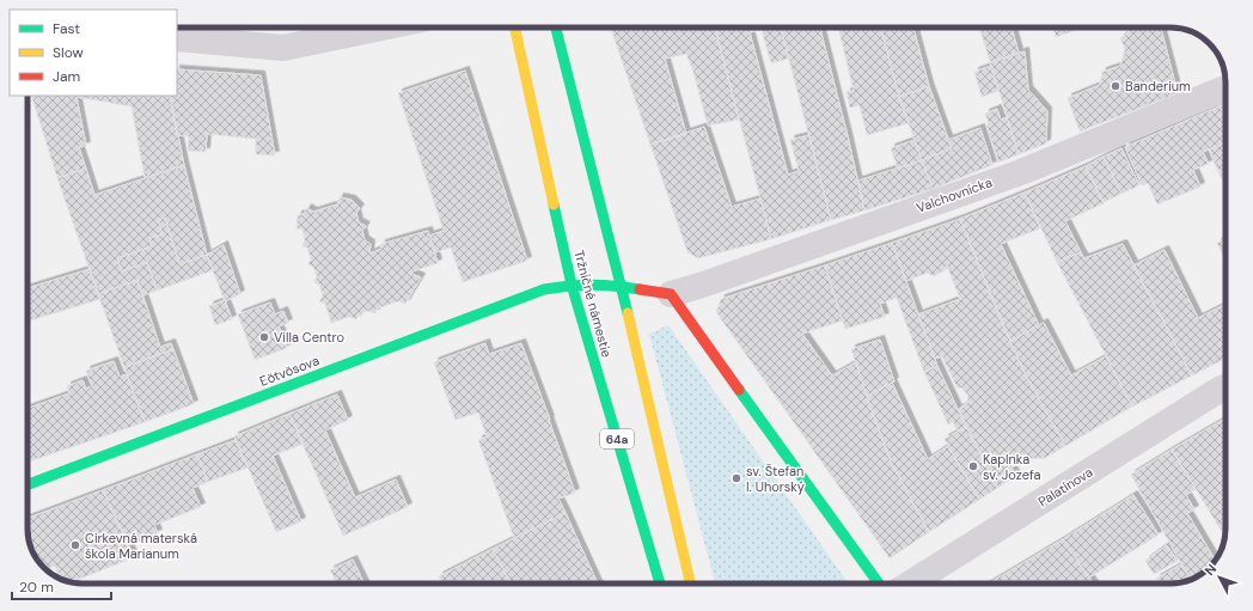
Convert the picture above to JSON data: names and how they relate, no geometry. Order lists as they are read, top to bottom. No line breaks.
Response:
{"streets":{"main road":["Tržničné námestie","Eötvösova","64a"],"street":["Valchovnícka","Palatínova"]},"crossings":[["Tržničné námestie","Eötvösova"]],"places":["Banderium","Villa Centro","Kaplnka sv. Jozefa","sv. Štefan I. Uhorský","Cirkevná materská škola Marianum"],"legend":["Fast","Slow","Jam"],"scale_bar":"20 m","north":"top left"}
